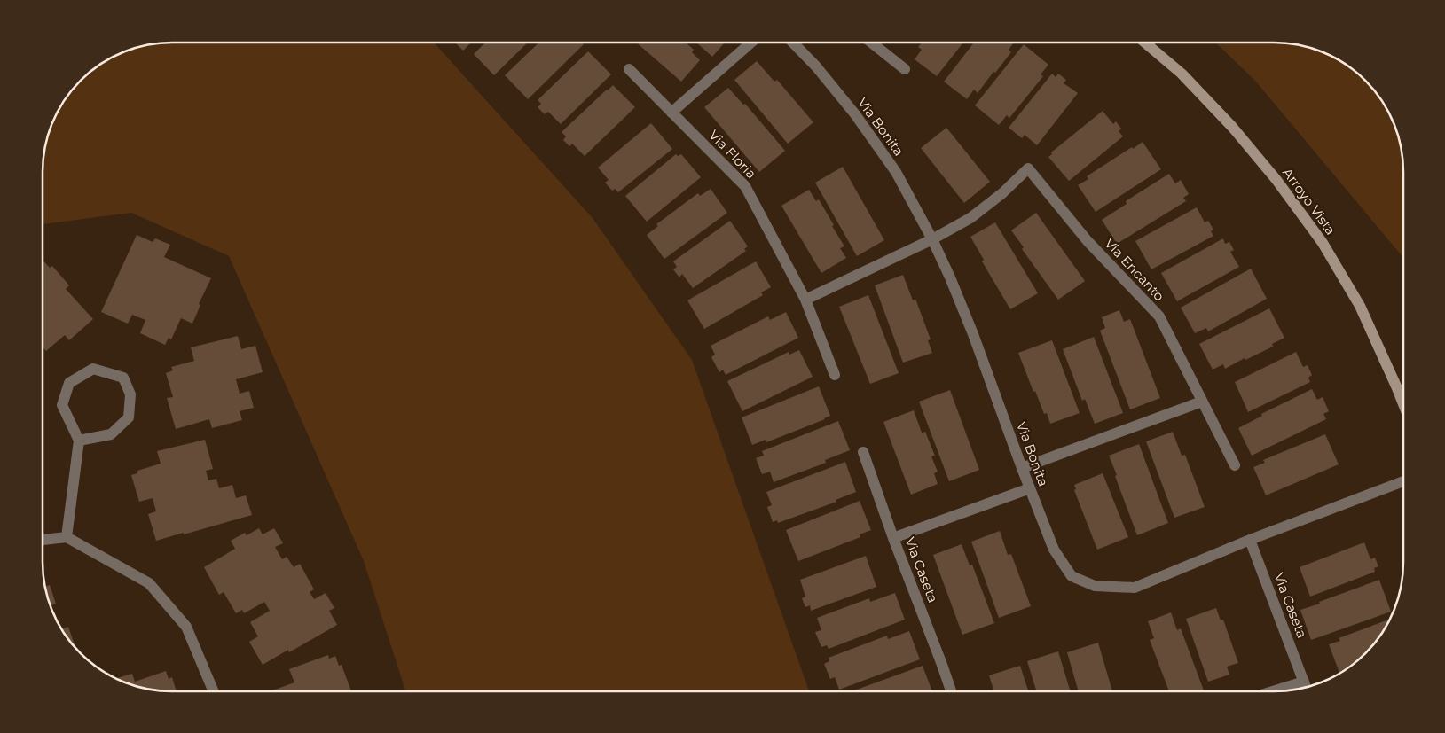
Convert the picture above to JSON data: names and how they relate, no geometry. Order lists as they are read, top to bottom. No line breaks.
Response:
{"streets":{"street":["Via Bonita","Via Floria","Arroyo Vista","Via Encanto","Via Caseta"]},"crossings":[["Via Bonita","Via Encanto"],["Via Bonita","Via Caseta"]]}
